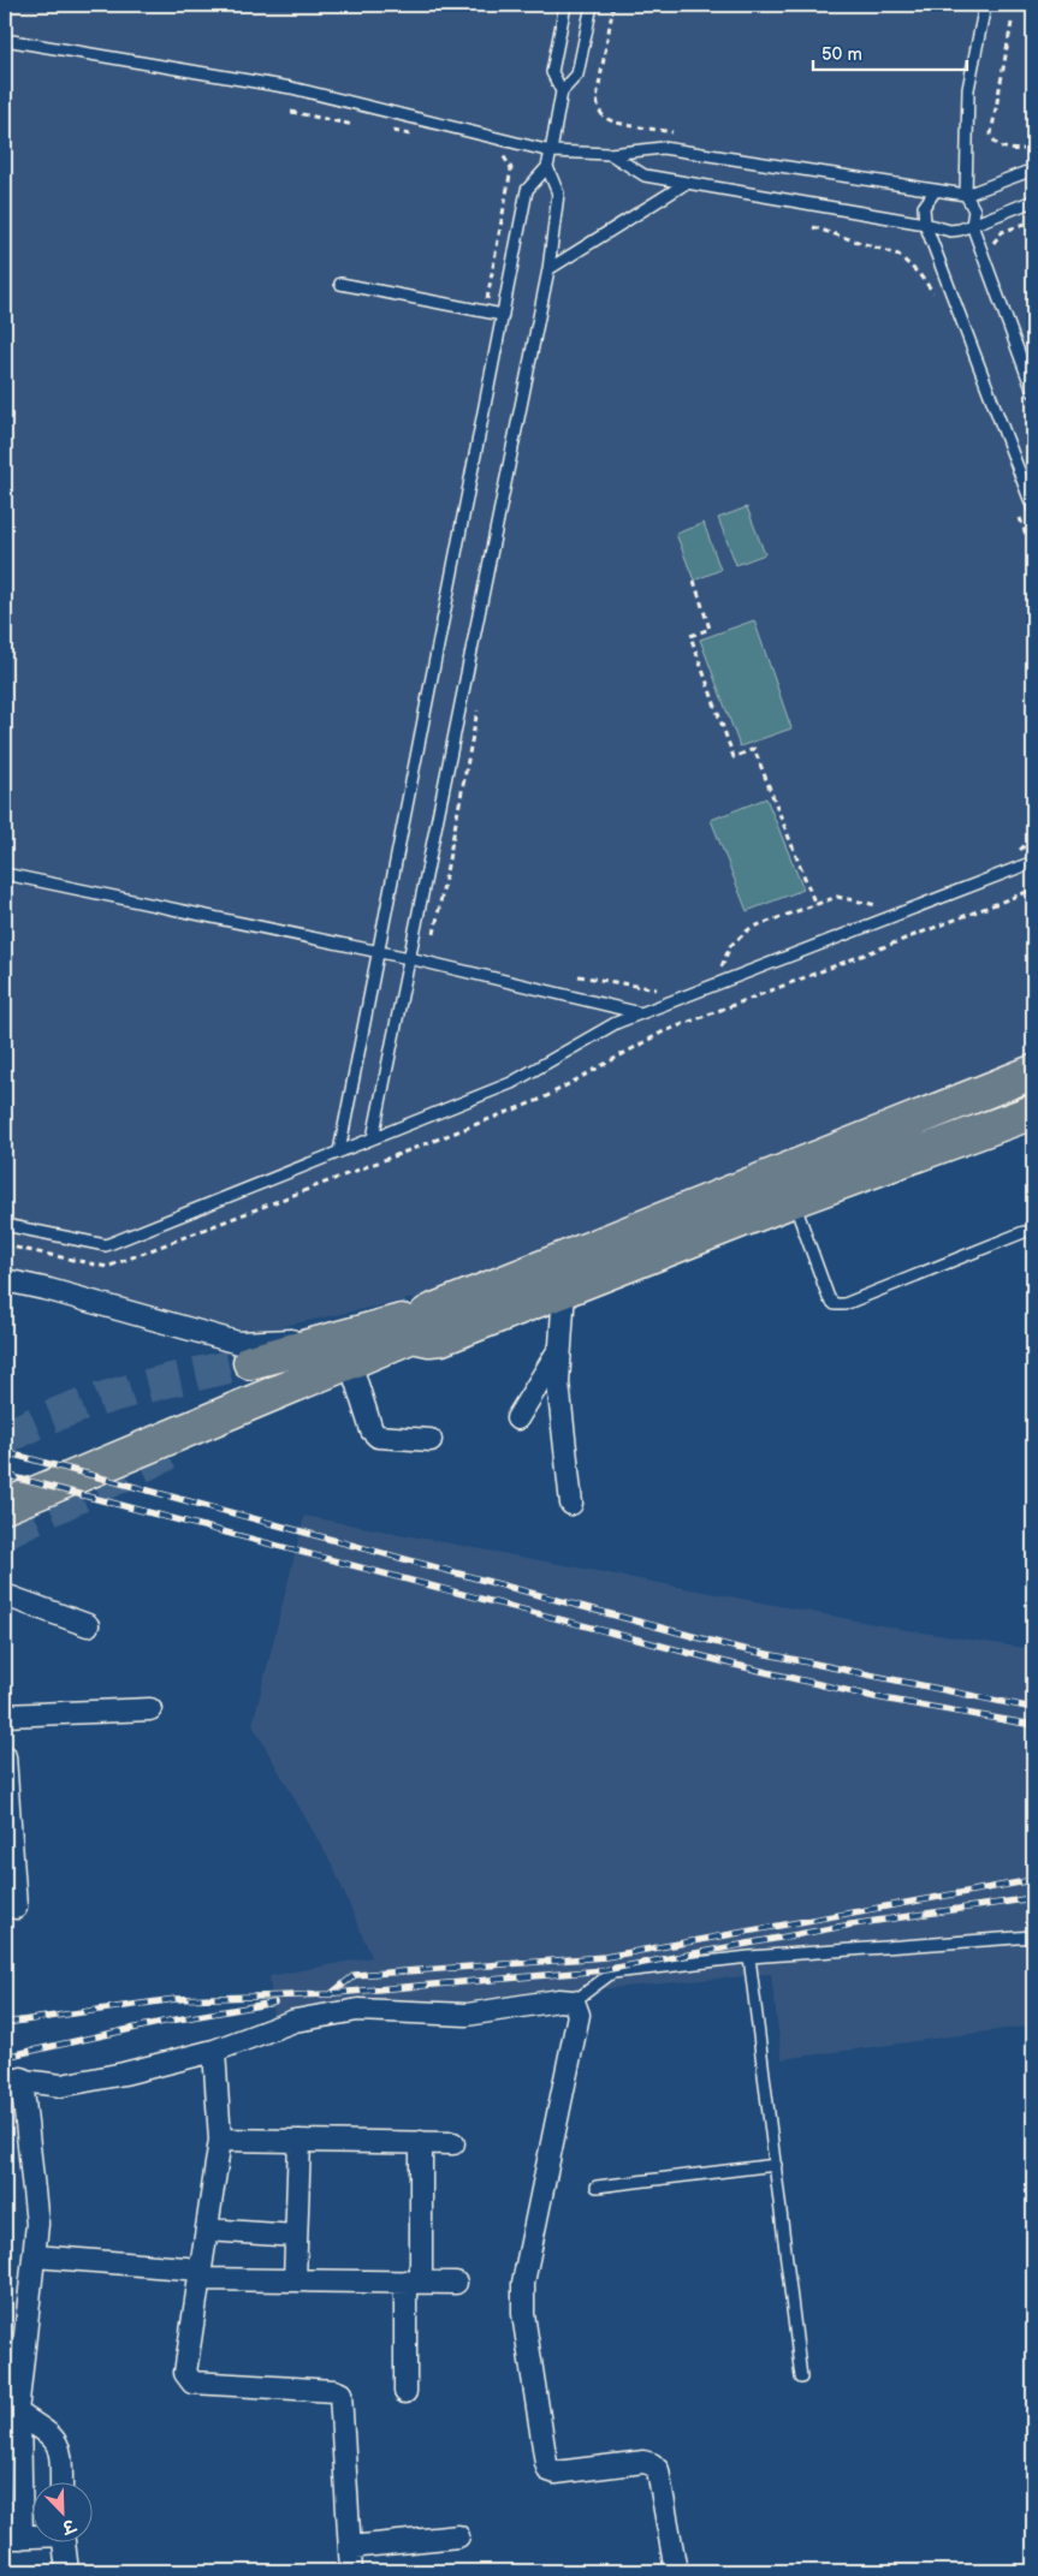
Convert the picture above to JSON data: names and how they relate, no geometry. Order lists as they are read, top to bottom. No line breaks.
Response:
{"scale_bar":"50 m","north":"bottom right"}
